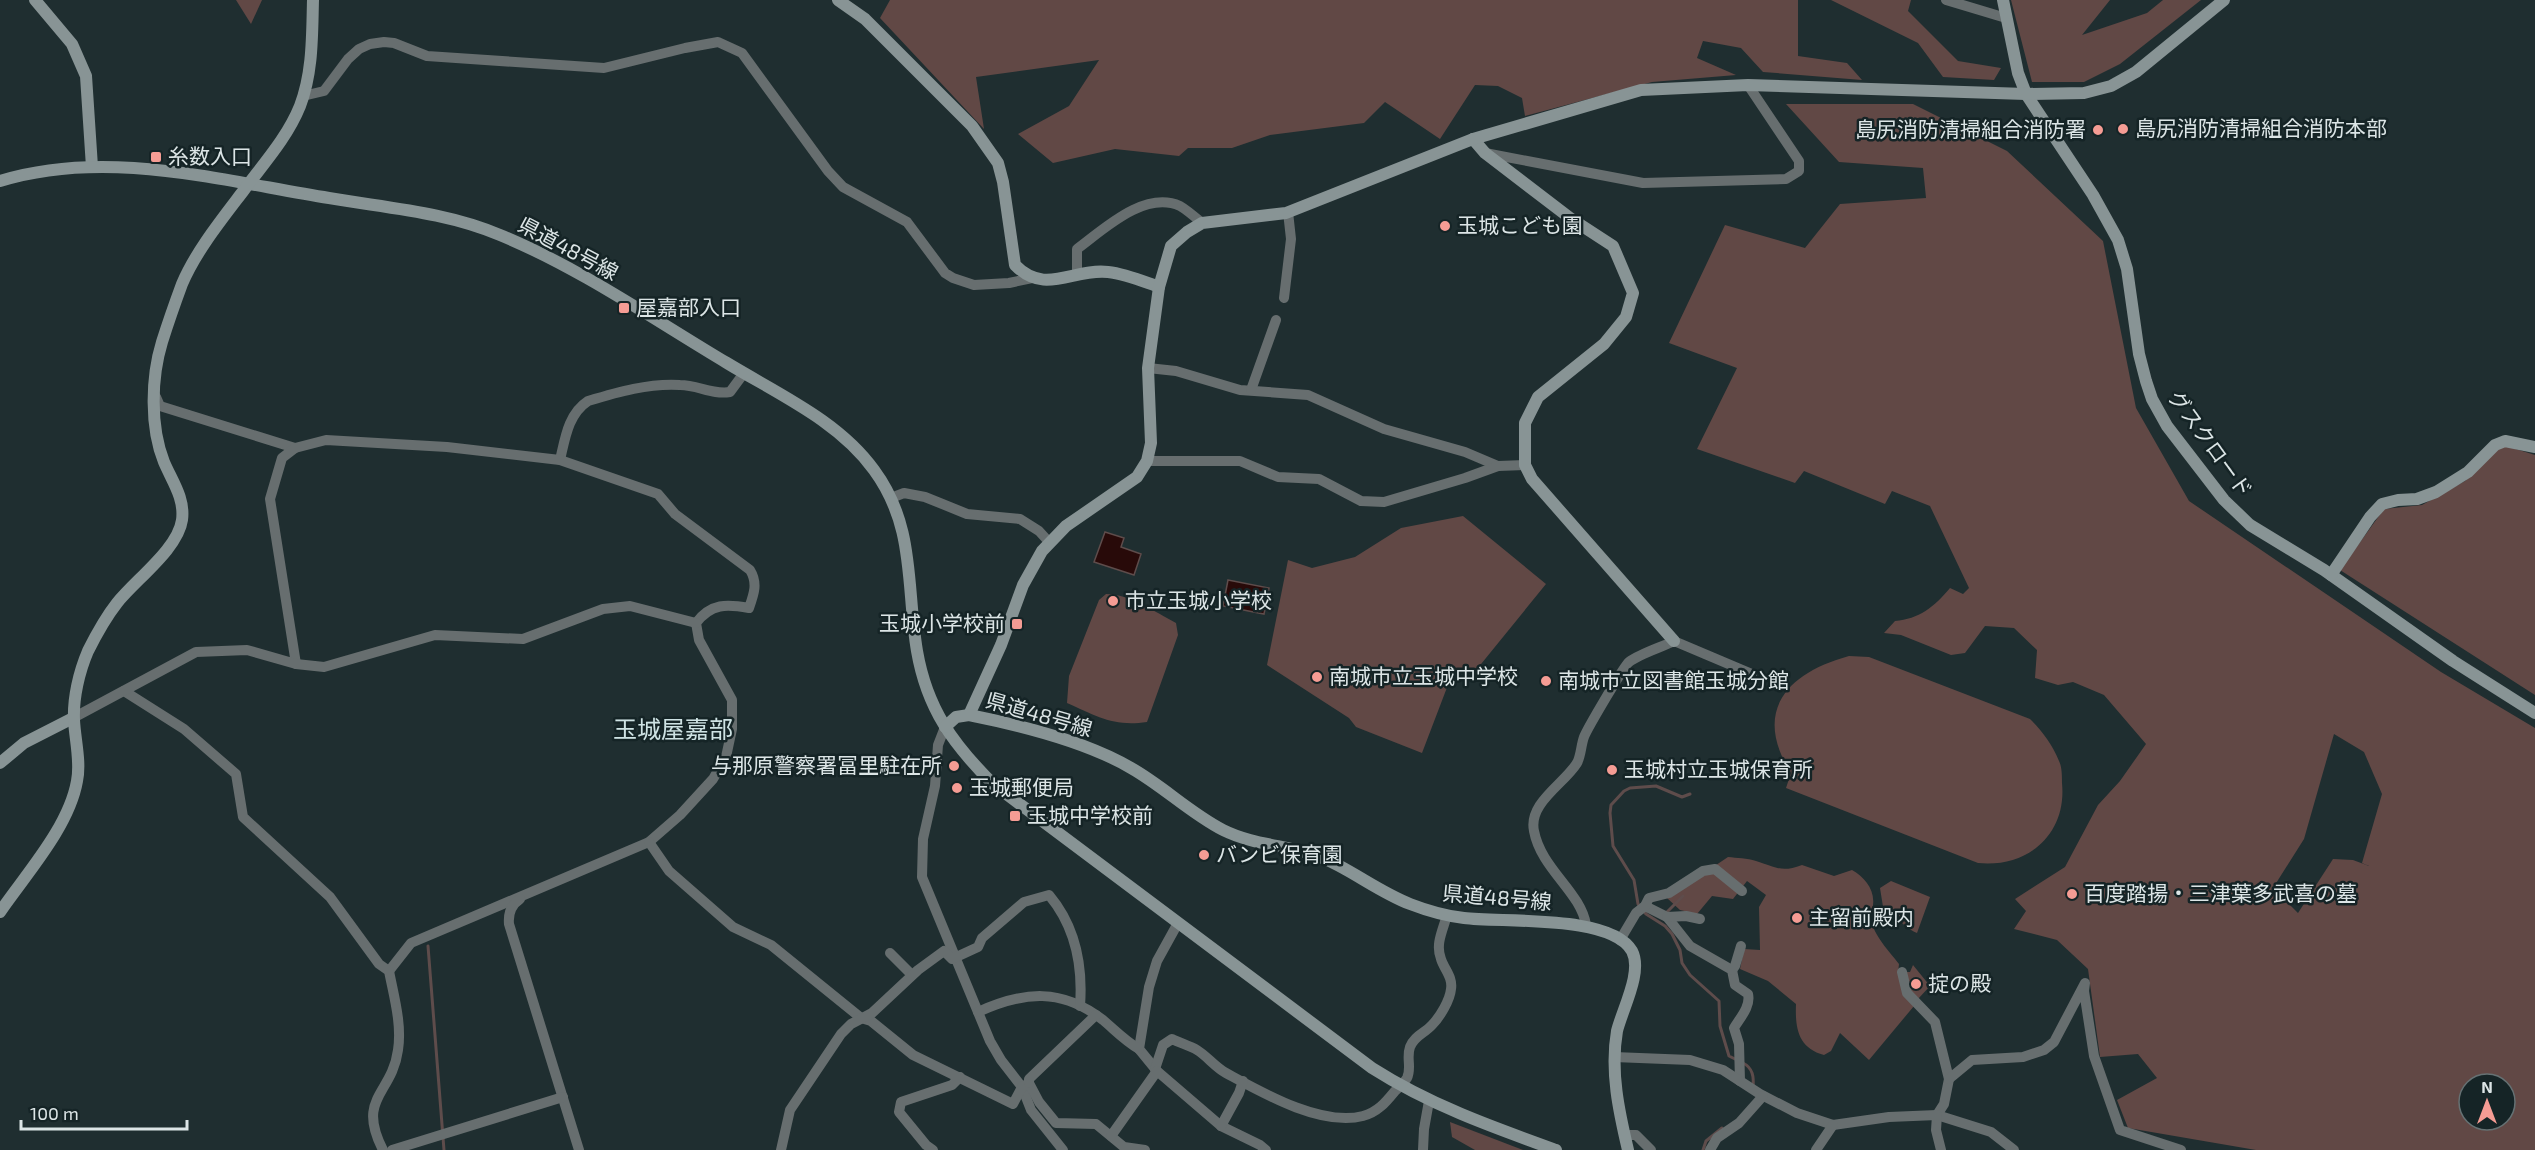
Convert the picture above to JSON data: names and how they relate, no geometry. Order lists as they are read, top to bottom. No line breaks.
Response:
{"streets":{"street":["県道48号線","グスクロード"]},"districts":["玉城屋嘉部"],"places":{"other":["島尻消防清掃組合消防本部","島尻消防清掃組合消防署","玉城こども園","市立玉城小学校","南城市立玉城中学校","南城市立図書館玉城分館","与那原警察署冨里駐在所","玉城村立玉城保育所","玉城郵便局","バンビ保育園","百度踏揚・三津葉多武喜の墓","主留前殿内","掟の殿"],"transit":["糸数入口","屋嘉部入口","玉城小学校前","玉城中学校前"]},"scale_bar":"100 m","north":"top"}
